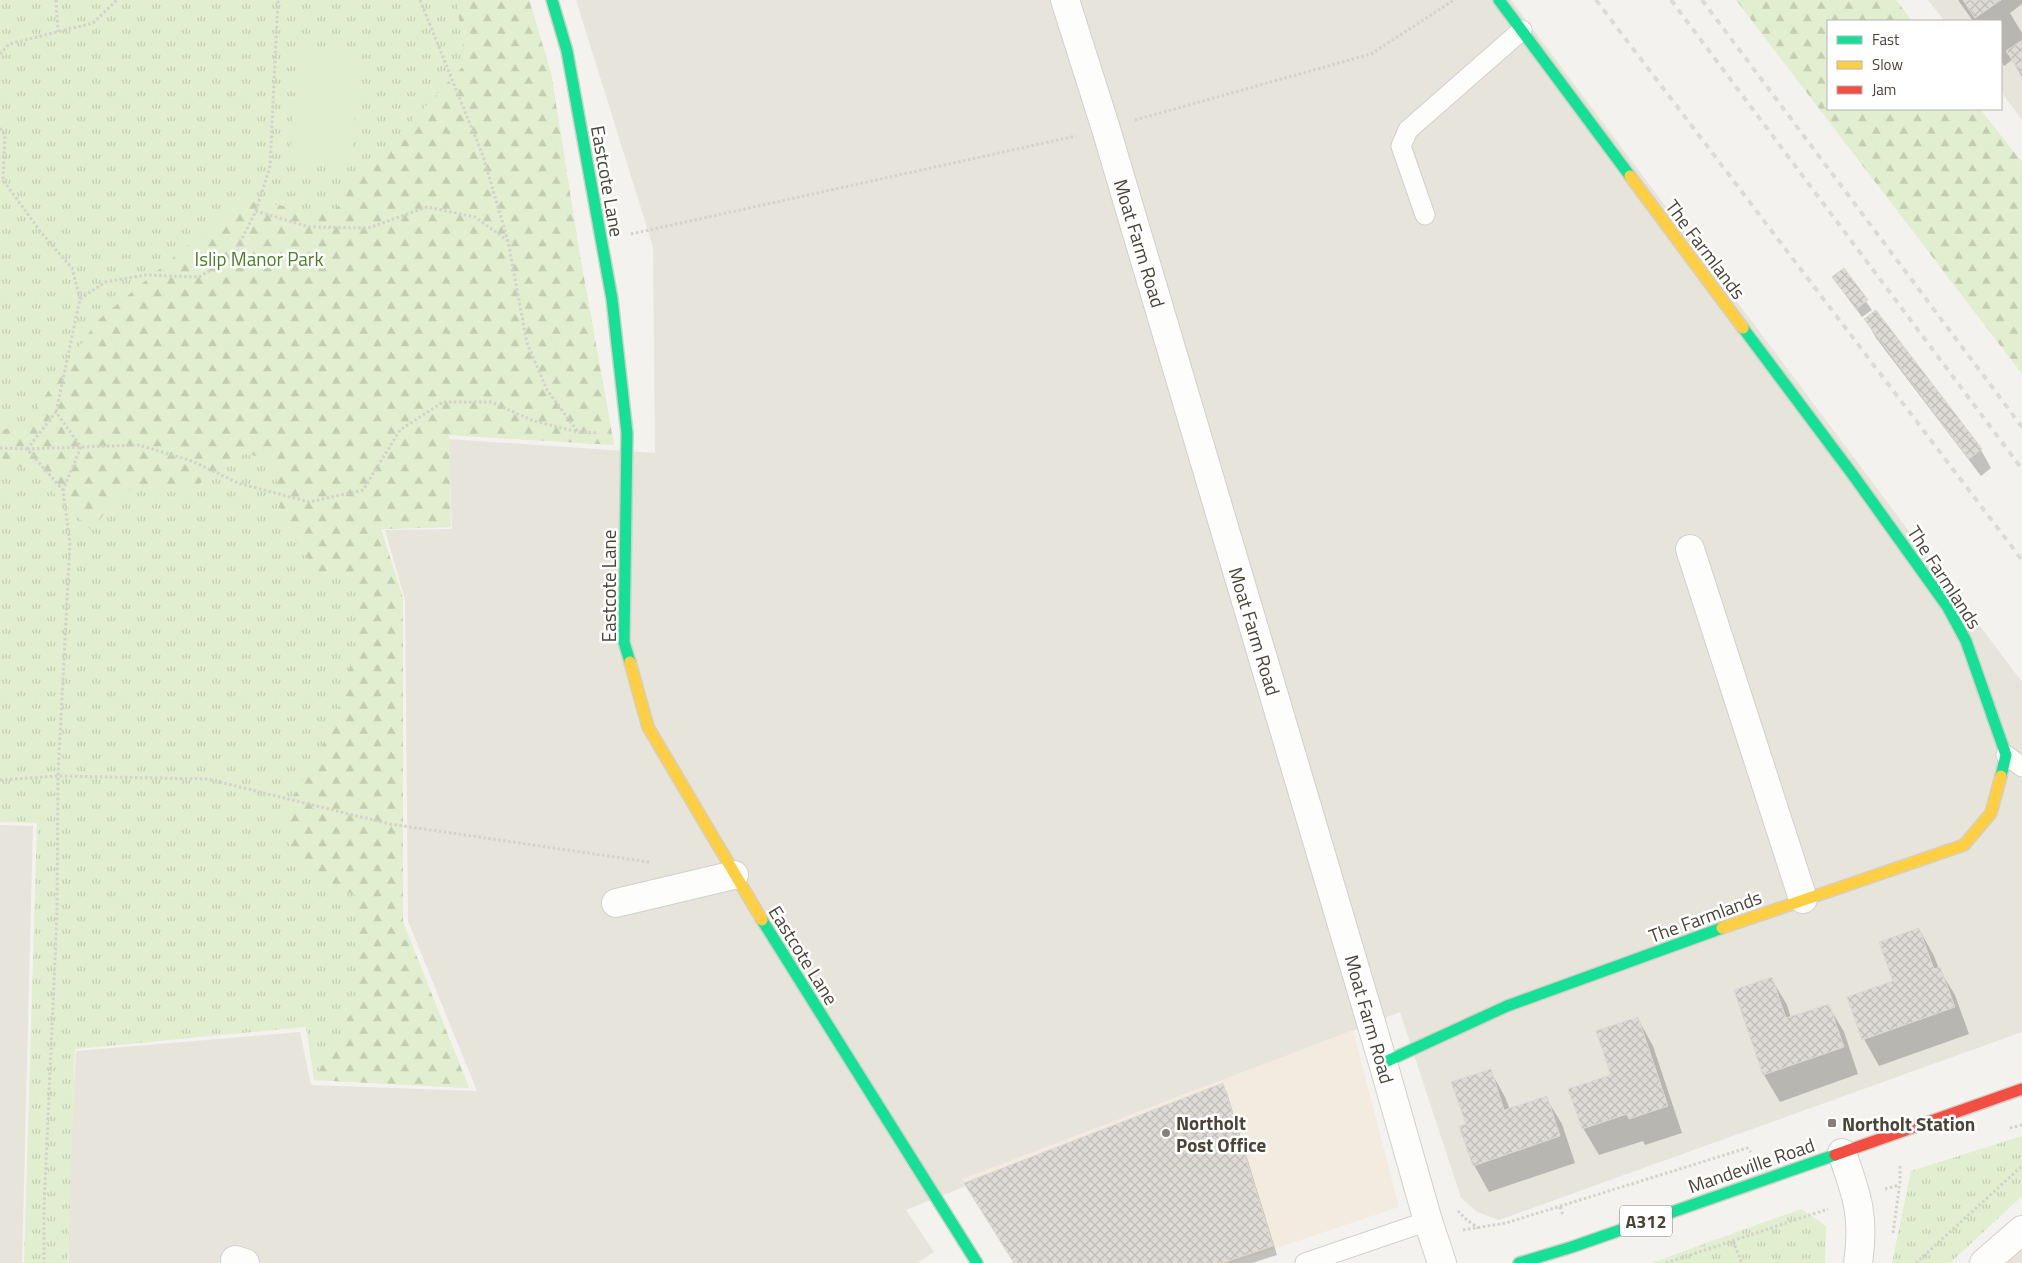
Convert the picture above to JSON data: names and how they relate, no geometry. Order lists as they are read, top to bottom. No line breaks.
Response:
{"streets":{"street":["Eastcote Lane","Moat Farm Road","The Farmlands","Mandeville Road","A312"]},"crossings":[["Moat Farm Road","The Farmlands"]],"parks":["Islip Manor Park"],"places":{"transit":["Northolt Station"],"other":["Northolt Post Office"]},"legend":["Fast","Slow","Jam"]}
